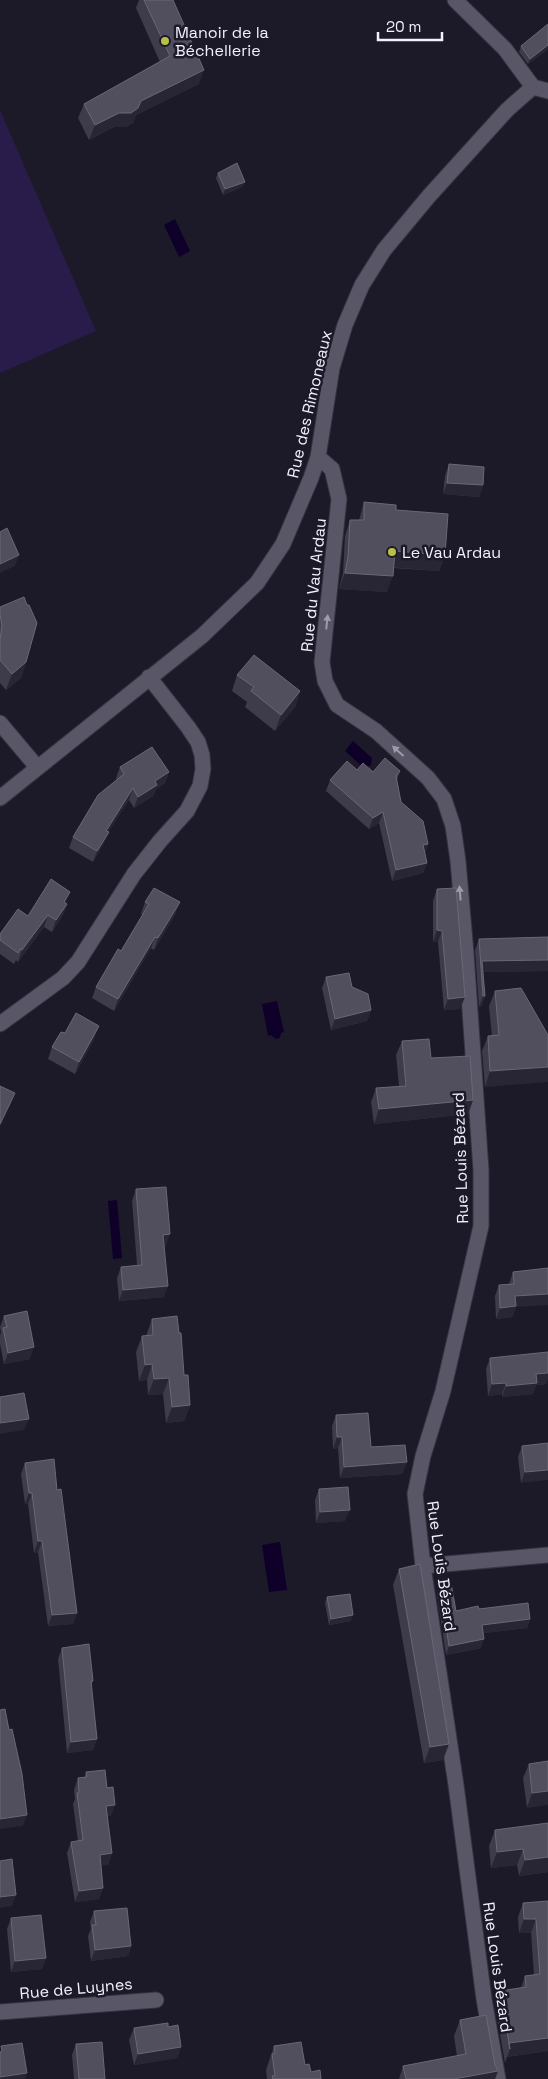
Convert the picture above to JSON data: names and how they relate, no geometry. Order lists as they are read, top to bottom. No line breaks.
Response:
{"streets":{"street":["Rue des Rimoneaux","Rue du Vau Ardau","Rue Louis Bézard","Rue de Luynes"]},"crossings":[["Rue des Rimoneaux","Rue du Vau Ardau"],["Rue du Vau Ardau","Rue Louis Bézard"]],"one_way":["Rue du Vau Ardau"],"places":["Manoir de la Béchellerie","Le Vau Ardau"],"scale_bar":"20 m"}
